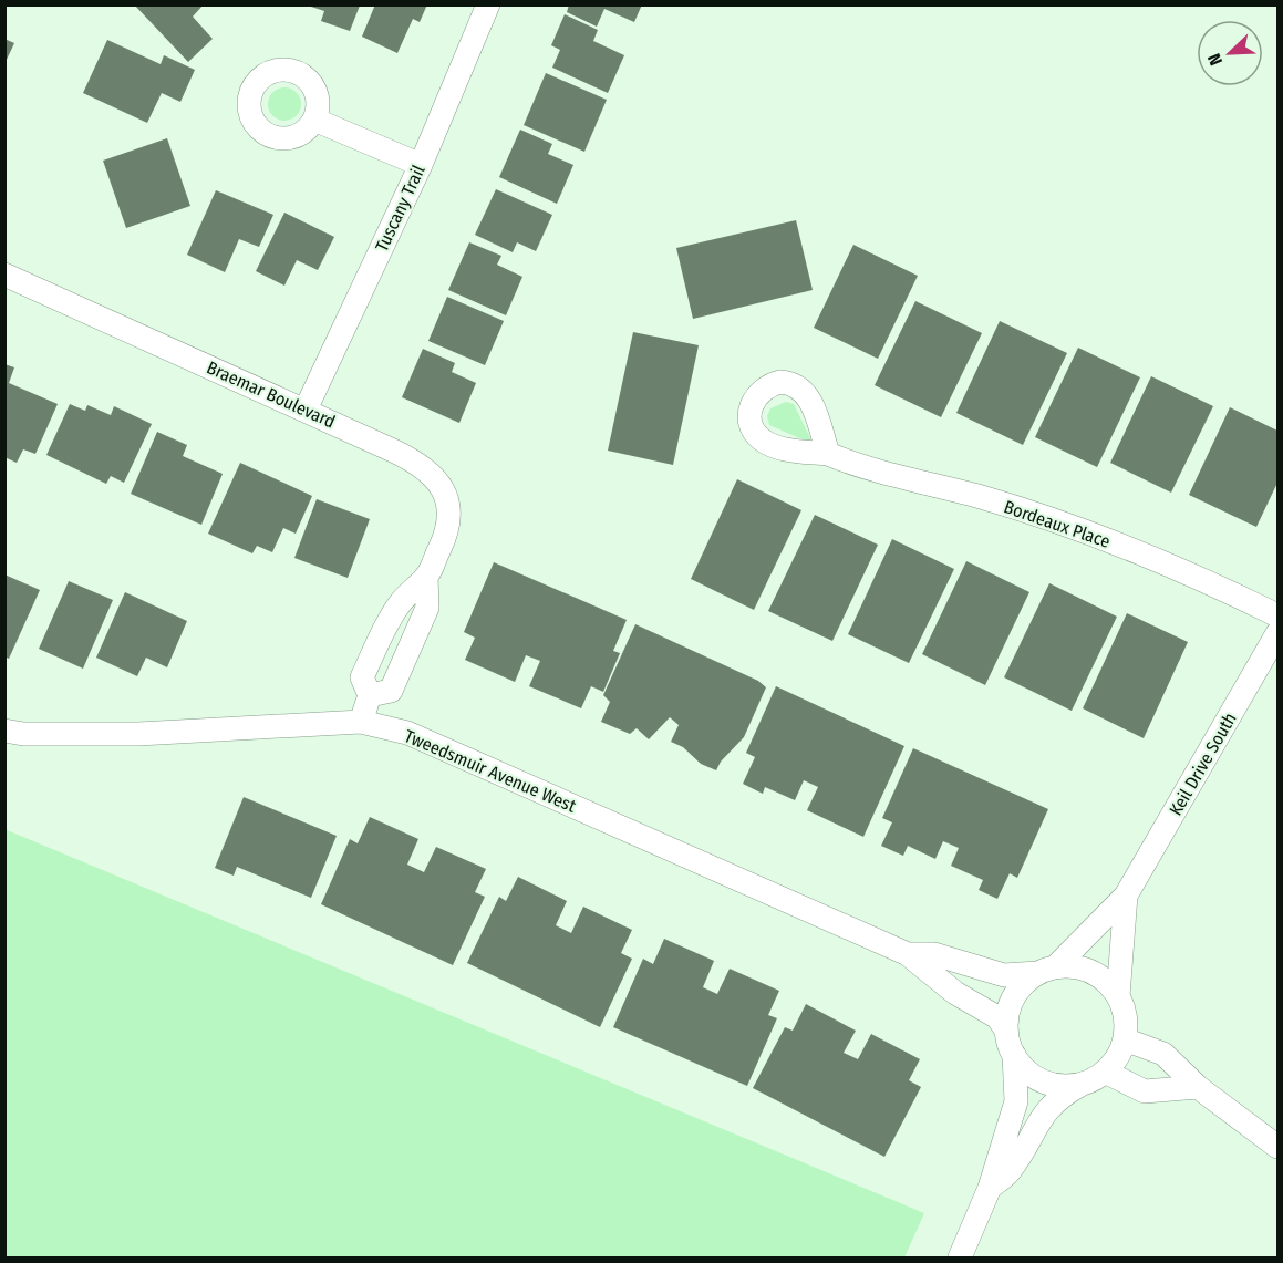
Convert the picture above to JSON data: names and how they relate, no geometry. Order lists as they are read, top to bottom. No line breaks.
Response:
{"streets":{"street":["Tuscany Trail","Braemar Boulevard","Bordeaux Place","Keil Drive South","Tweedsmuir Avenue West"]},"crossings":[["Tuscany Trail","Braemar Boulevard"],["Braemar Boulevard","Tweedsmuir Avenue West"],["Keil Drive South","Tweedsmuir Avenue West"]],"north":"bottom left"}
